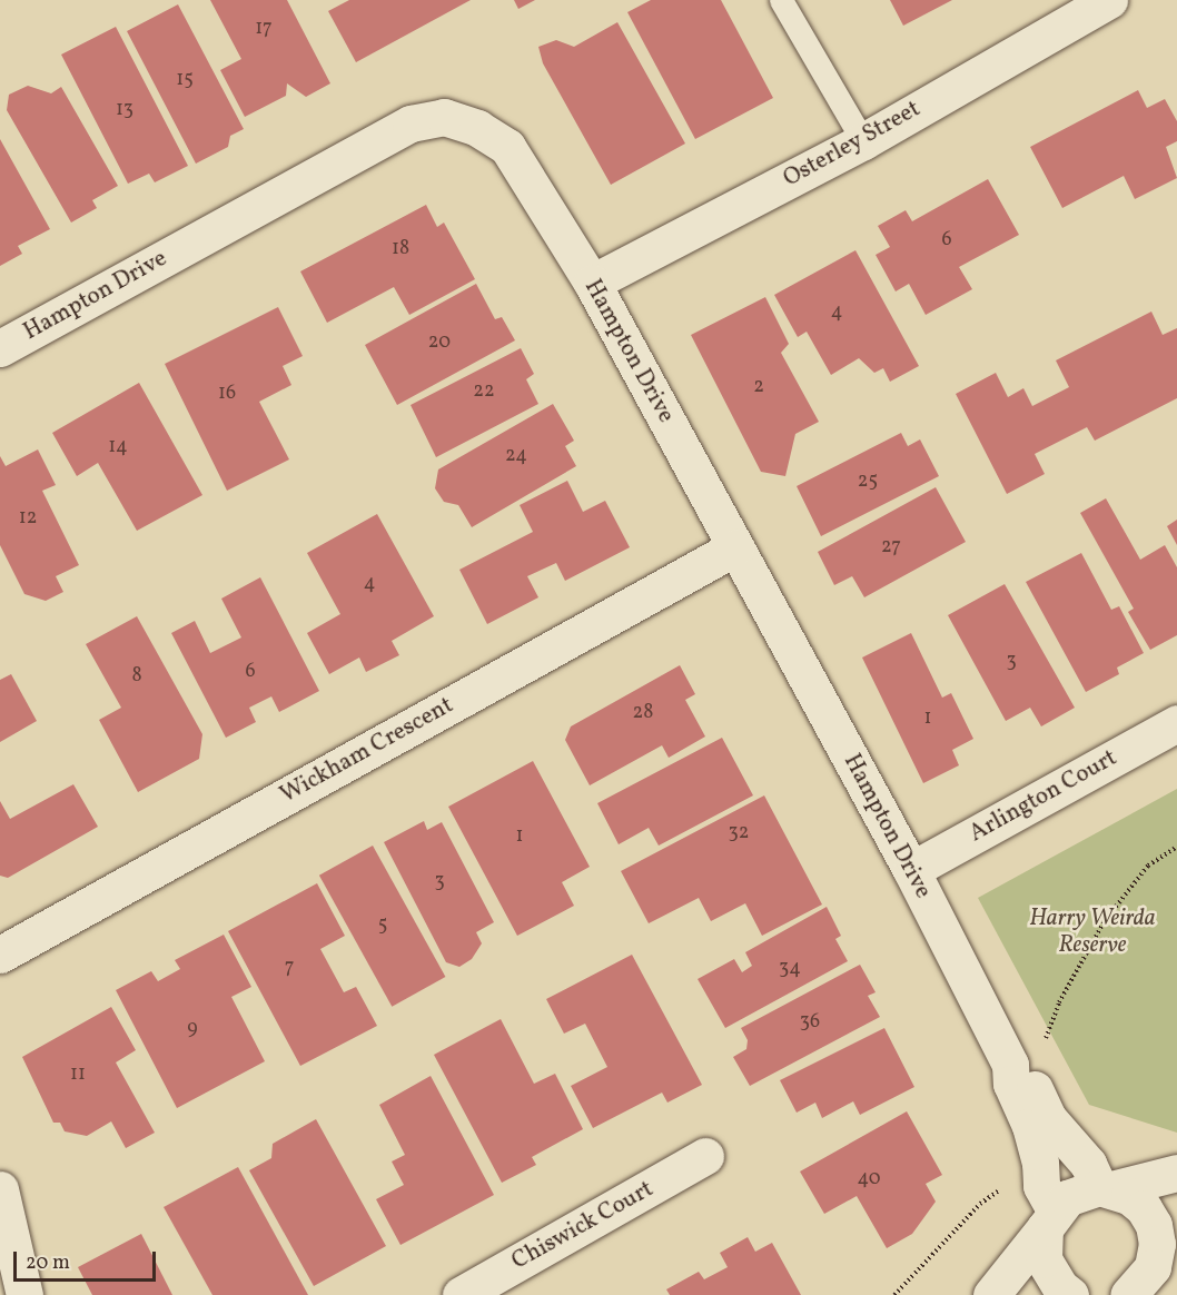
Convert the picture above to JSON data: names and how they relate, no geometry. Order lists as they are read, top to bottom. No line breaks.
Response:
{"streets":{"street":["Osterley Street","Hampton Drive","Wickham Crescent","Arlington Court","Chiswick Court"]},"crossings":[["Osterley Street","Hampton Drive"],["Hampton Drive","Wickham Crescent"],["Hampton Drive","Arlington Court"]],"parks":["Harry Weirda Reserve"],"house_numbers":["17","15","13","6","18","4","20","2","22","16","14","24","25","12","27","4","3","6","8","28","1","32","1","3","5","7","34","36","9","11","40"],"scale_bar":"20 m"}
